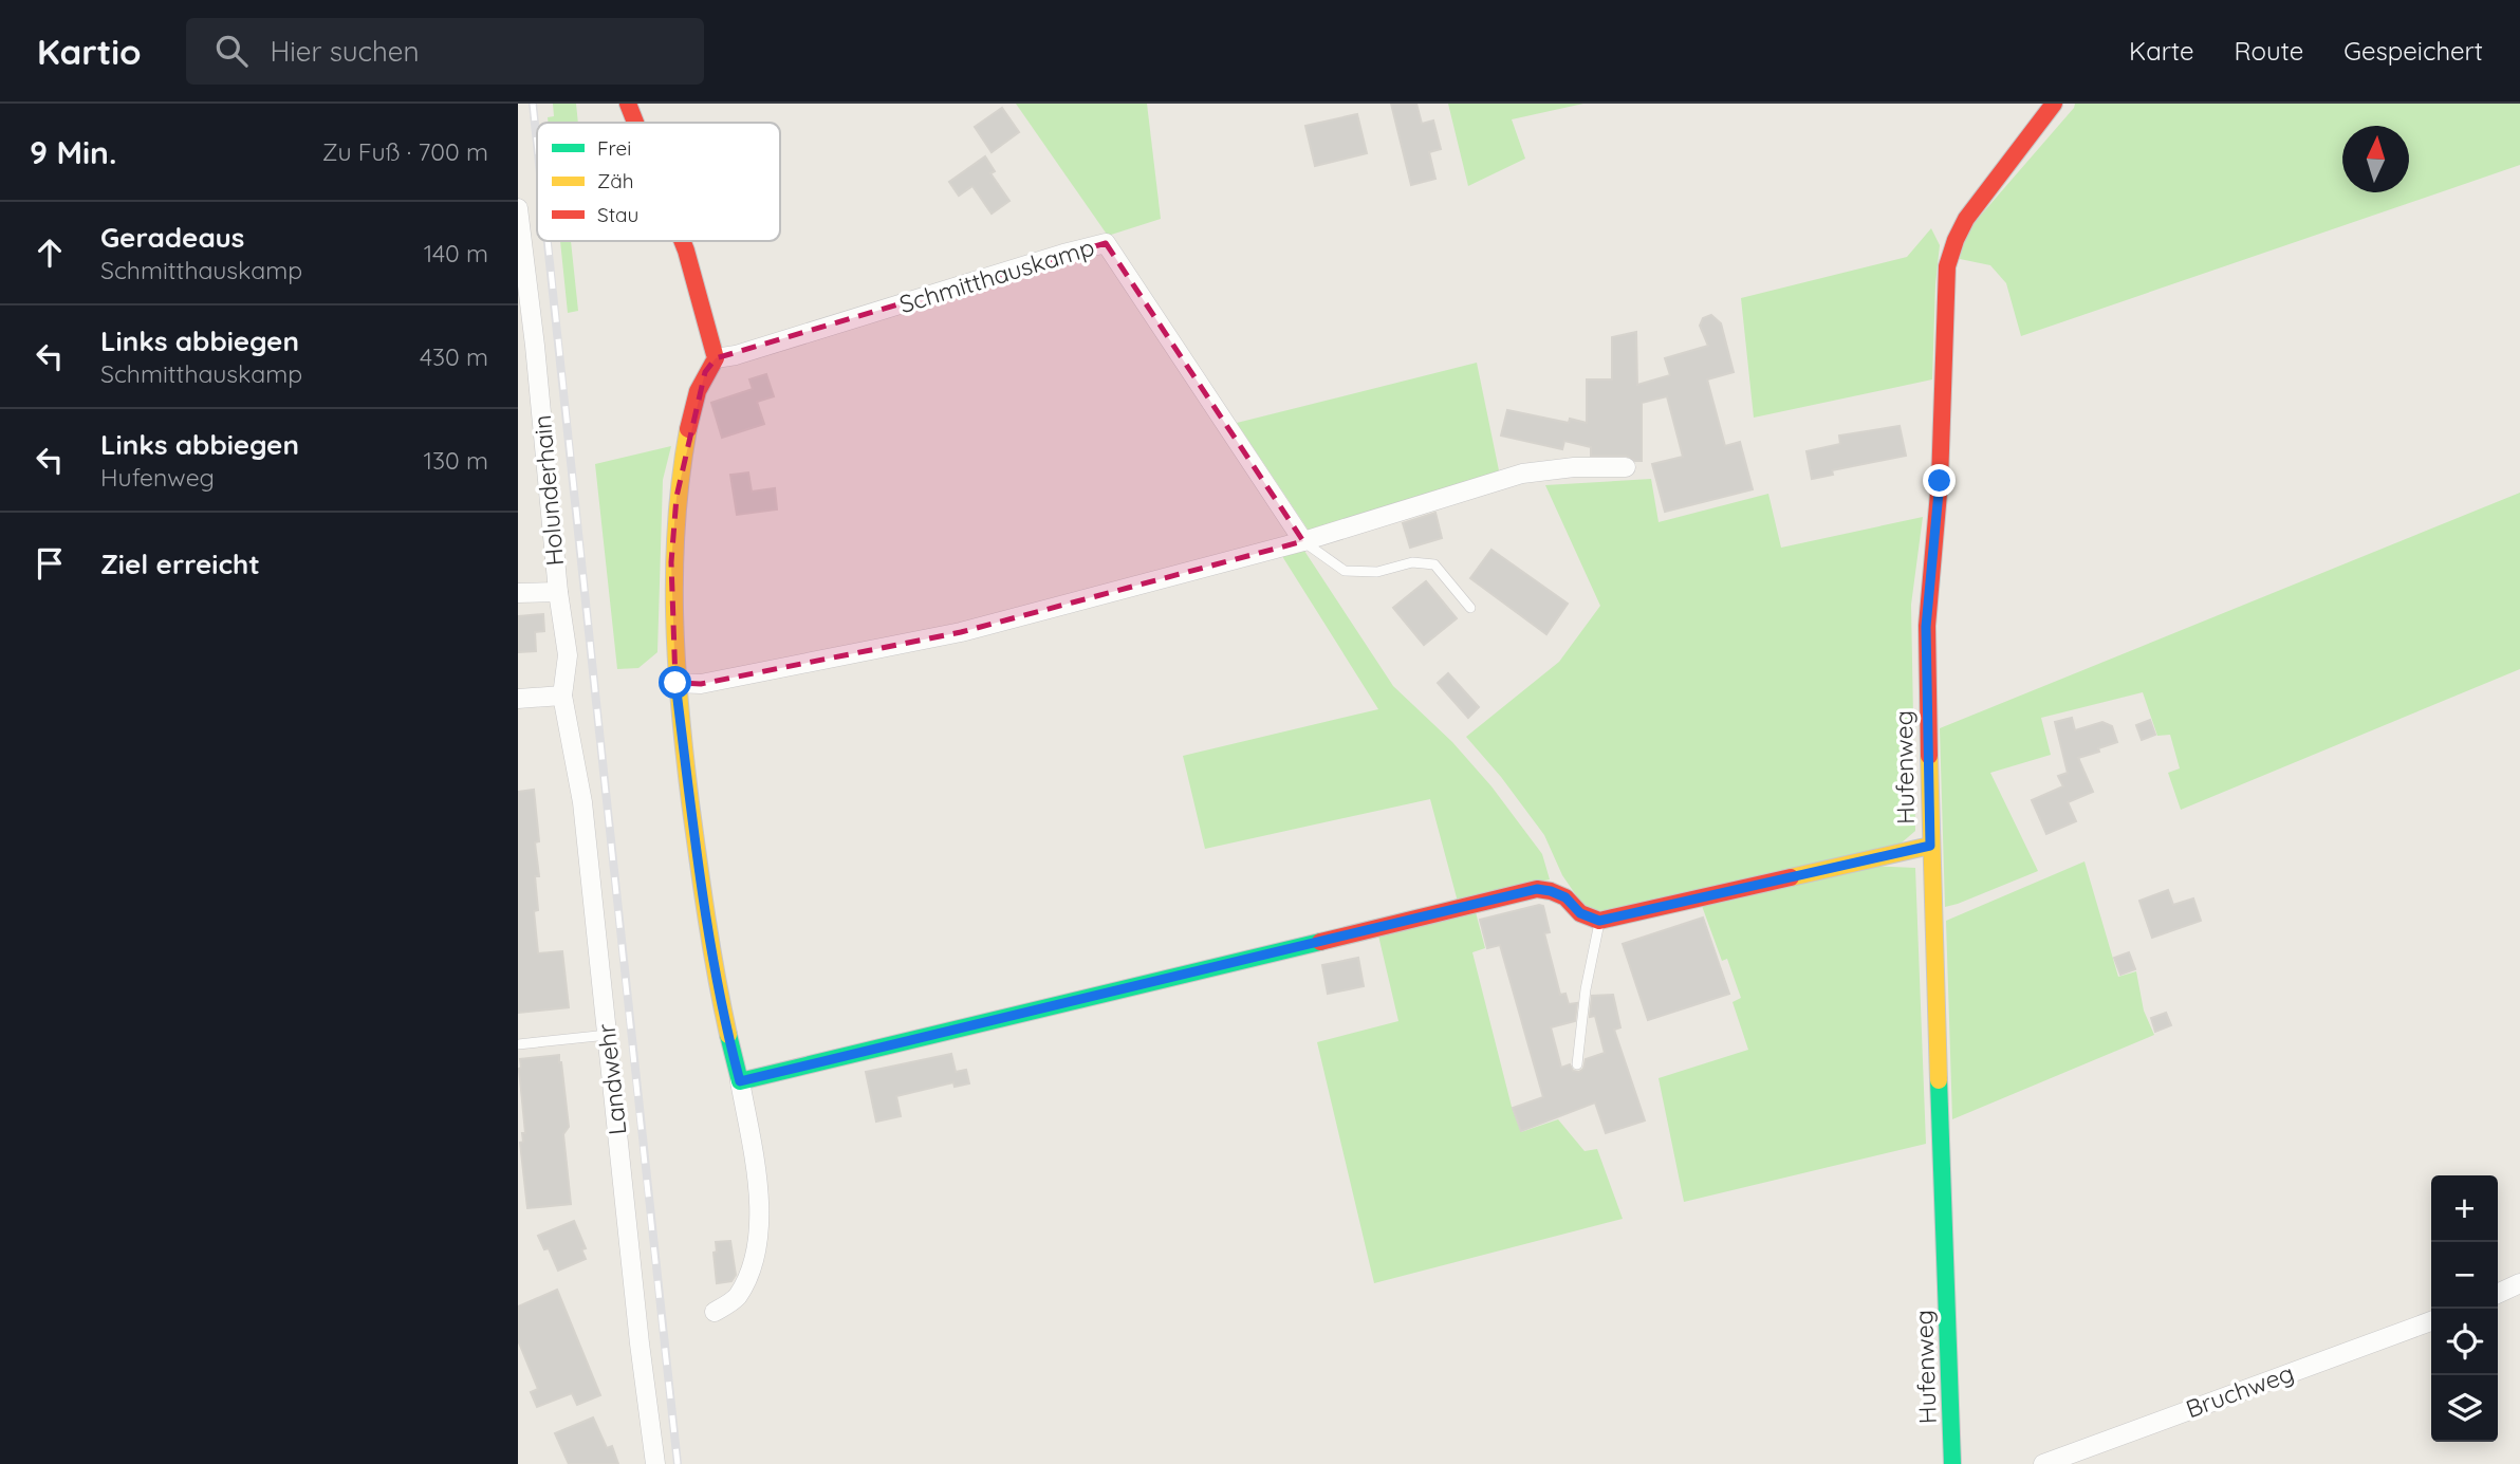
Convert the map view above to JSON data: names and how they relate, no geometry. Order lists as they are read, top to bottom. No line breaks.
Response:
{"streets":{"street":["Schmitthauskamp","Holunderhain","Hufenweg","Landwehr","Bruchweg"]},"crossings":[["Holunderhain","Landwehr"]],"legend":["Frei","Zäh","Stau"],"north":"top","page":{"header":"Kartio","search":"Hier suchen","nav":["Karte","Route","Gespeichert"],"heading":["9 Min.","Zu Fuß · 700 m"],"list":[["Geradeaus","Schmitthauskamp","140 m"],["Links abbiegen","Schmitthauskamp","430 m"],["Links abbiegen","Hufenweg","130 m"],"Ziel erreicht"],"map_buttons":["+","−"]}}
